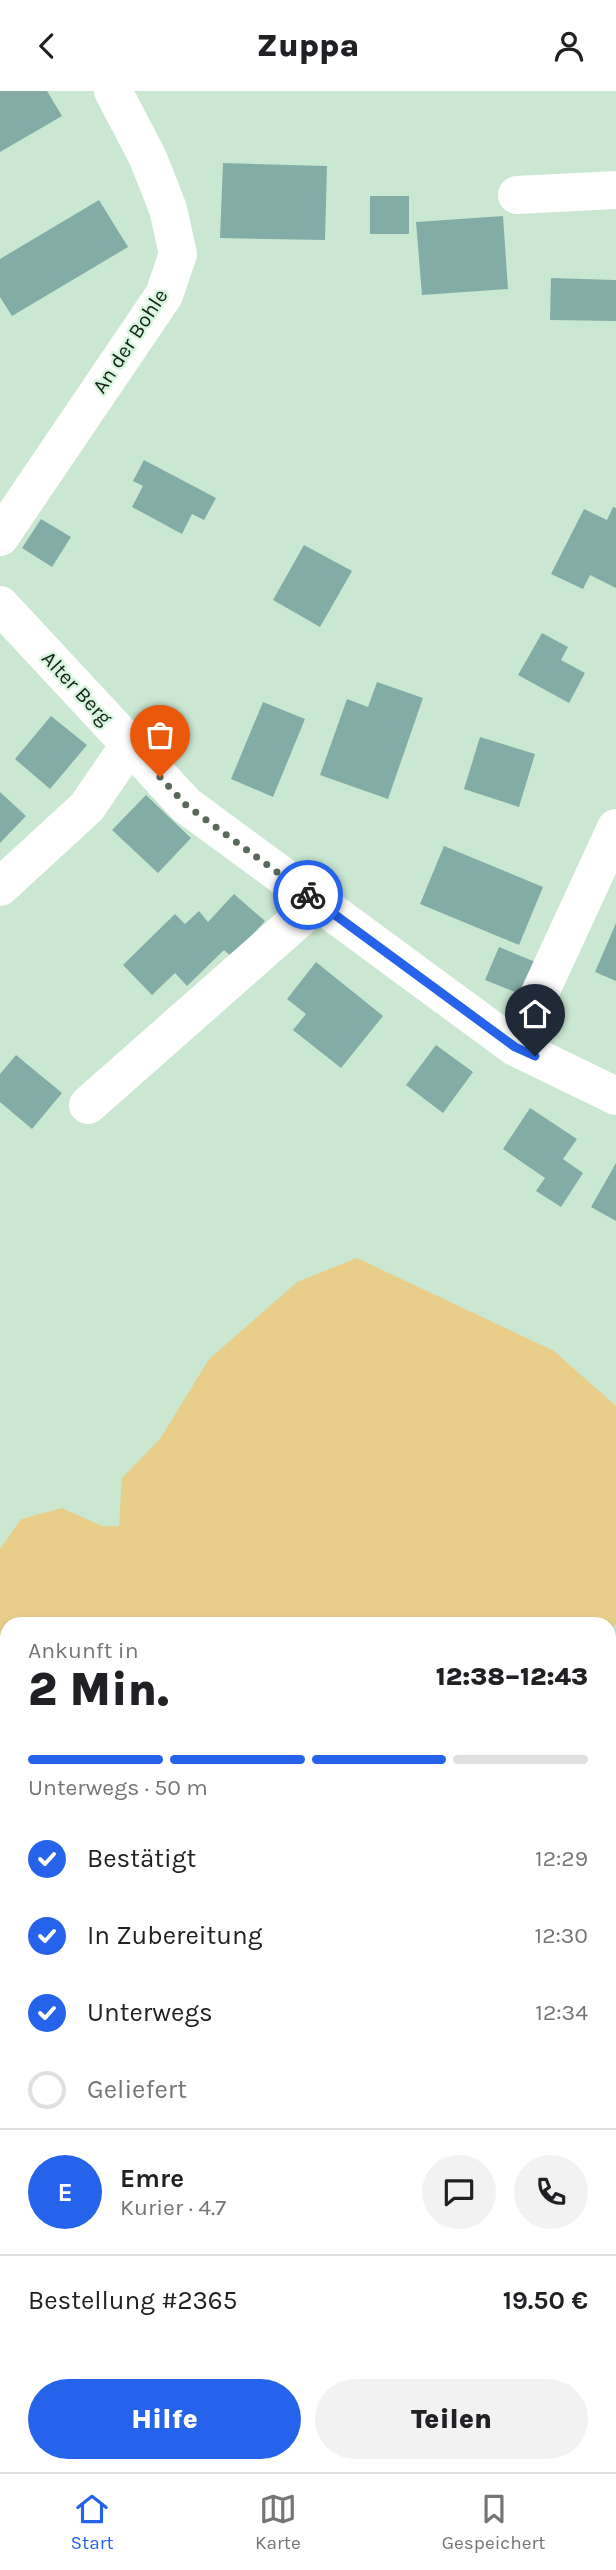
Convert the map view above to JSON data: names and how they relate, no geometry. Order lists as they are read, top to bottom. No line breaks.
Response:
{"streets":{"street":["An der Bohle","Alter Berg"]},"page":{"header":"Zuppa","heading":["2 Min.","Ankunft in","12:38–12:43"],"panel":["Emre","Kurier · 4.7","Bestellung #2365","19.50 €"],"bar":"Unterwegs · 50 m","list":[["Bestätigt","12:29"],["In Zubereitung","12:30"],["Unterwegs","12:34"],"Geliefert"],"round":"E","buttons":["Hilfe","Teilen"],"tabs":["Start","Karte","Gespeichert"]}}
